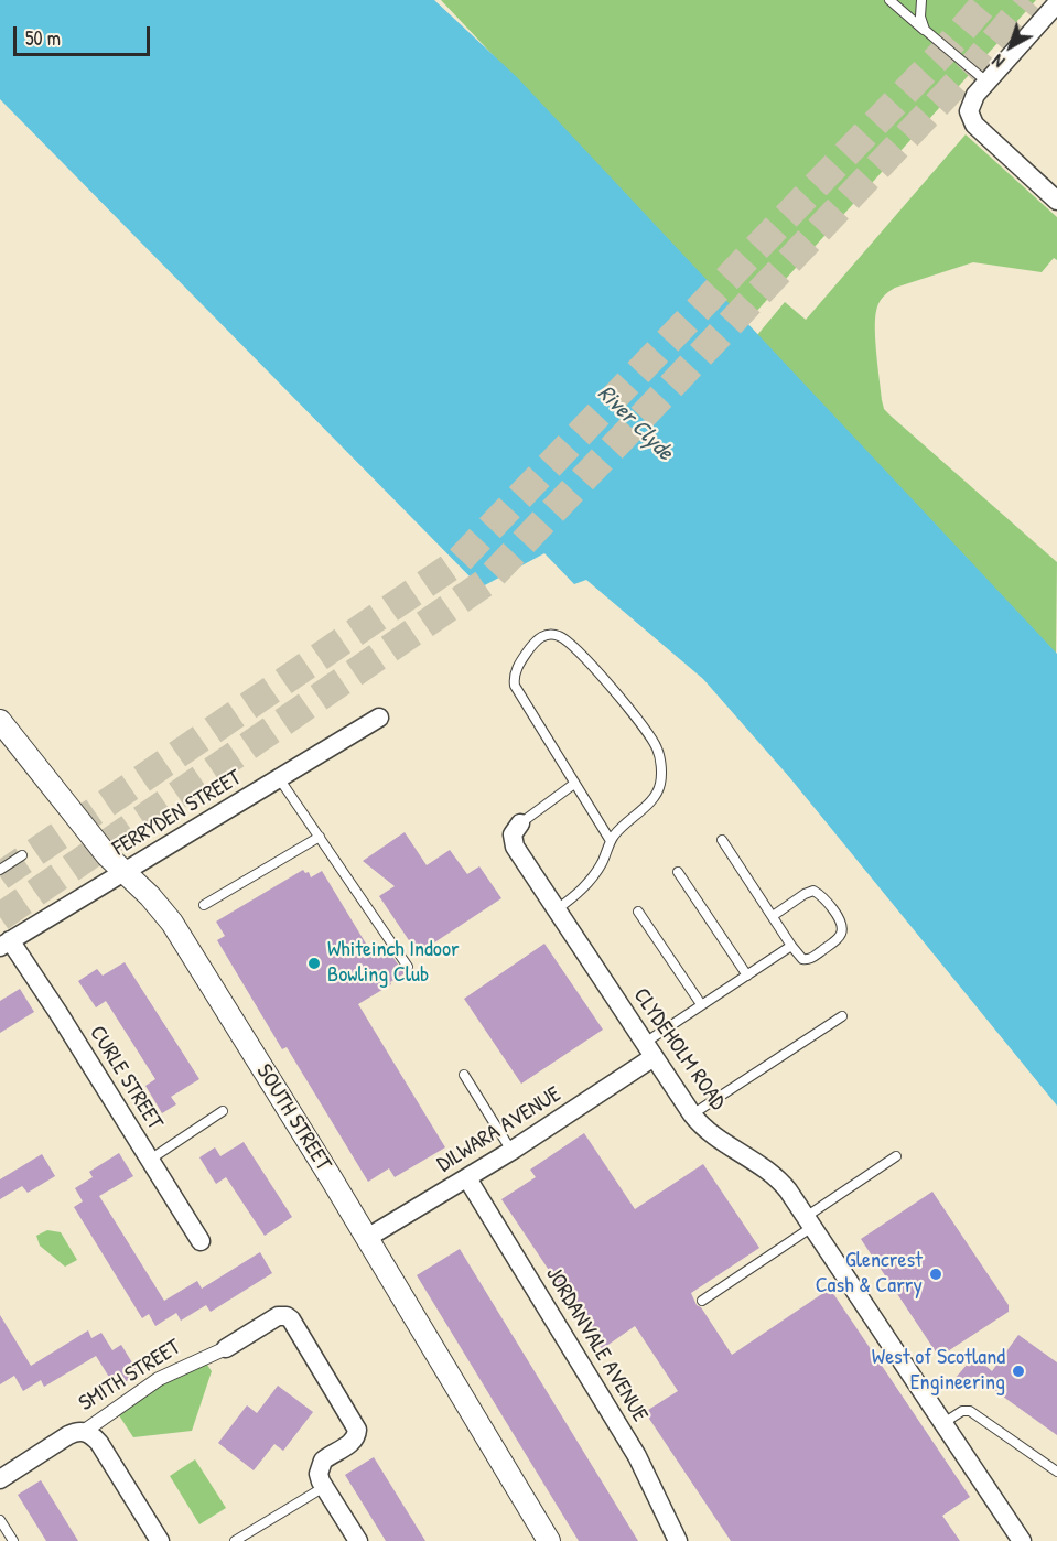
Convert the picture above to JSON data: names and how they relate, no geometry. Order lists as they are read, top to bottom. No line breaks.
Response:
{"streets":{"street":["FERRYDEN STREET","CLYDEHOLM ROAD","CURLE STREET","SOUTH STREET","DILWARA AVENUE","JORDANVALE AVENUE","SMITH STREET"]},"crossings":[["FERRYDEN STREET","CURLE STREET"],["FERRYDEN STREET","SOUTH STREET"],["CLYDEHOLM ROAD","DILWARA AVENUE"],["SOUTH STREET","DILWARA AVENUE"],["DILWARA AVENUE","JORDANVALE AVENUE"]],"water":["River Clyde"],"places":["Whiteinch Indoor Bowling Club","Glencrest Cash & Carry","West of Scotland Engineering"],"scale_bar":"50 m","north":"bottom left"}
